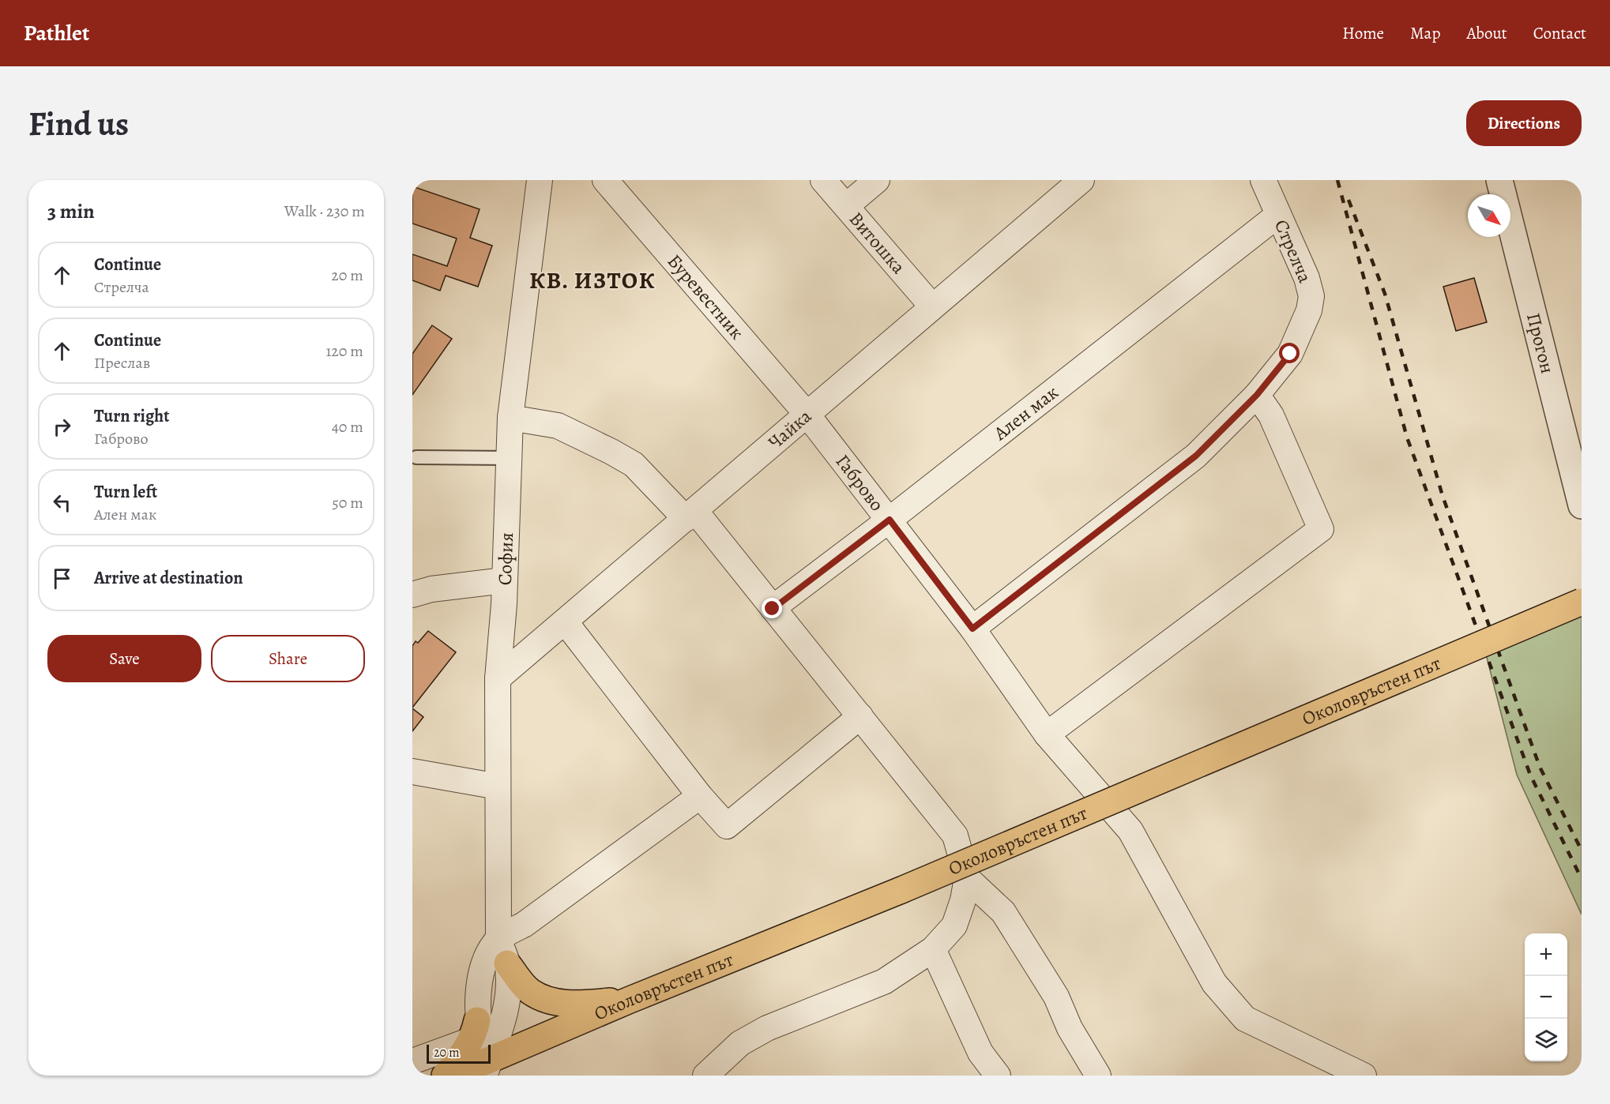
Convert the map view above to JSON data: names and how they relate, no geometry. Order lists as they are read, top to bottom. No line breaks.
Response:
{"streets":{"main road":["Околовръстен път"],"street":["Витошка","Стрелча","Буревестник","Прогон","Ален мак","Чайка","Габрово","София"]},"crossings":[["Витошка","Чайка"],["Стрелча","Ален мак"],["Стрелча","Габрово"],["Буревестник","Чайка"],["Буревестник","Габрово"],["Ален мак","Габрово"],["Чайка","Габрово"],["Чайка","София"]],"districts":["КВ. ИЗТОК"],"scale_bar":"20 m","north":"bottom right","page":{"header":"Pathlet","nav":["Home","Map","About","Contact"],"buttons":["Directions",["Save","Share"]],"title":"Find us","heading":["3 min","Walk · 230 m"],"list":[["Continue","Стрелча","20 m"],["Continue","Преслав","120 m"],["Turn right","Габрово","40 m"],["Turn left","Ален мак","50 m"],"Arrive at destination"],"map_buttons":["+","−"],"scale":"20 m"}}
